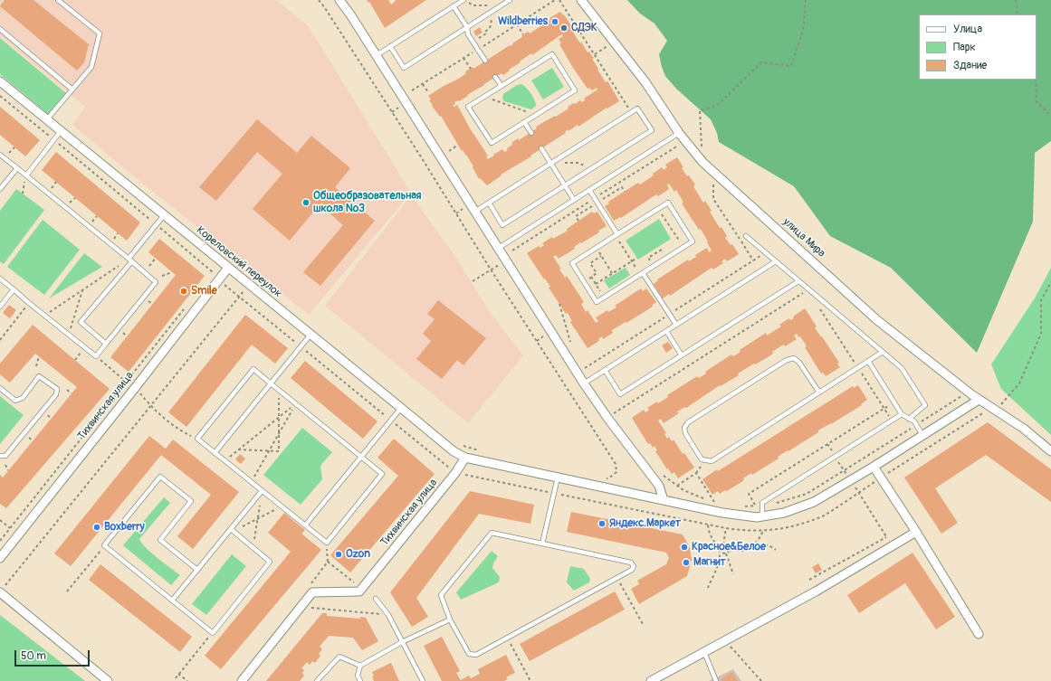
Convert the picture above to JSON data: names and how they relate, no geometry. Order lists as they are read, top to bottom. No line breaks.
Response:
{"streets":{"street":["улица Мира","Кореловский переулок","Тихвинская улица"]},"crossings":[["улица Мира","Кореловский переулок"],["Кореловский переулок","Тихвинская улица"]],"places":["Wildberries","СДЭК","Общеобразовательная школа №3","Smile","Яндекс.Маркет","Boxberry","Красное&Белое","Ozon","Магнит"],"legend":["Улица","Парк","Здание"],"scale_bar":"50 m"}
